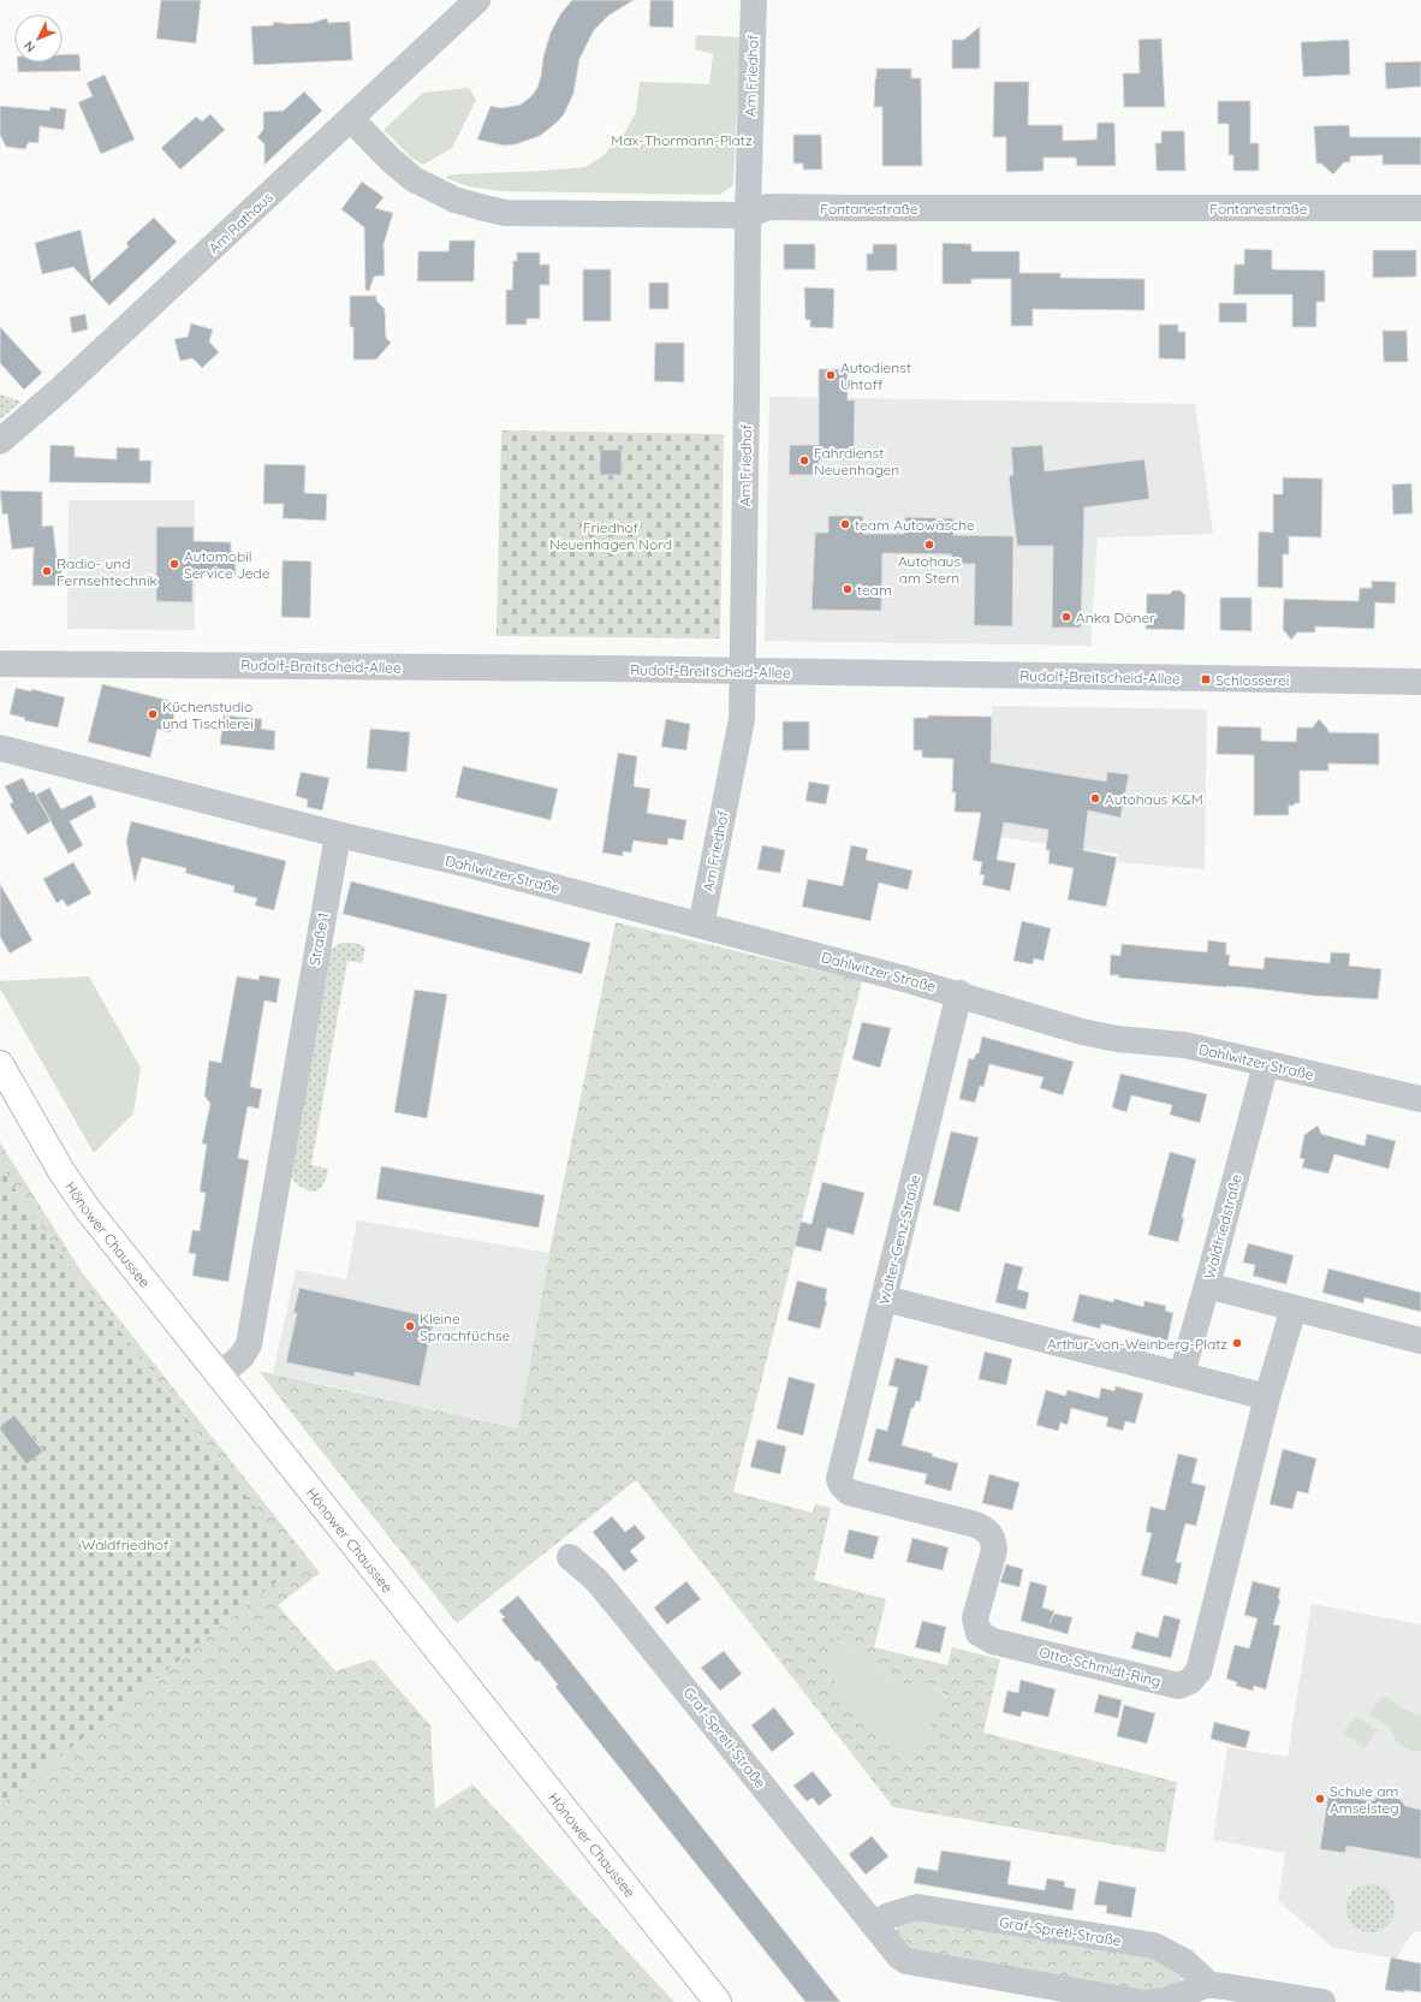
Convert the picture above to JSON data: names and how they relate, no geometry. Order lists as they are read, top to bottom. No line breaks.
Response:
{"streets":{"main road":["Hönower Chaussee"],"street":["Am Friedhof","Fontanestraße","Am Rathaus","Rudolf-Breitscheid-Allee","Dahlwitzer Straße","Straße 1","Waldfriedstraße","Walter-Genz-Straße","Otto-Schmidt-Ring","Graf-Spreti-Straße"]},"crossings":[["Am Friedhof","Fontanestraße"],["Am Friedhof","Rudolf-Breitscheid-Allee"],["Am Friedhof","Dahlwitzer Straße"],["Fontanestraße","Am Rathaus"],["Dahlwitzer Straße","Straße 1"],["Dahlwitzer Straße","Waldfriedstraße"],["Dahlwitzer Straße","Walter-Genz-Straße"],["Straße 1","Hönower Chaussee"],["Waldfriedstraße","Otto-Schmidt-Ring"],["Walter-Genz-Straße","Otto-Schmidt-Ring"]],"parks":["Max-Thormann-Platz","Friedhof Neuenhagen Nord","Waldfriedhof"],"places":{"other":["Autodienst Uhtoff","Fahrdienst Neuenhagen","team Autowäsche","Autohaus am Stern","Automobil Service Jede","Radio- und Fernsehtechnik","team","Anka Döner","Küchenstudio und Tischlerei","Autohaus K&M","Kleine Sprachfüchse","Arthur-von-Weinberg-Platz","Schule am Amselsteg"],"transit":["Schlosserei"]},"north":"bottom left"}
